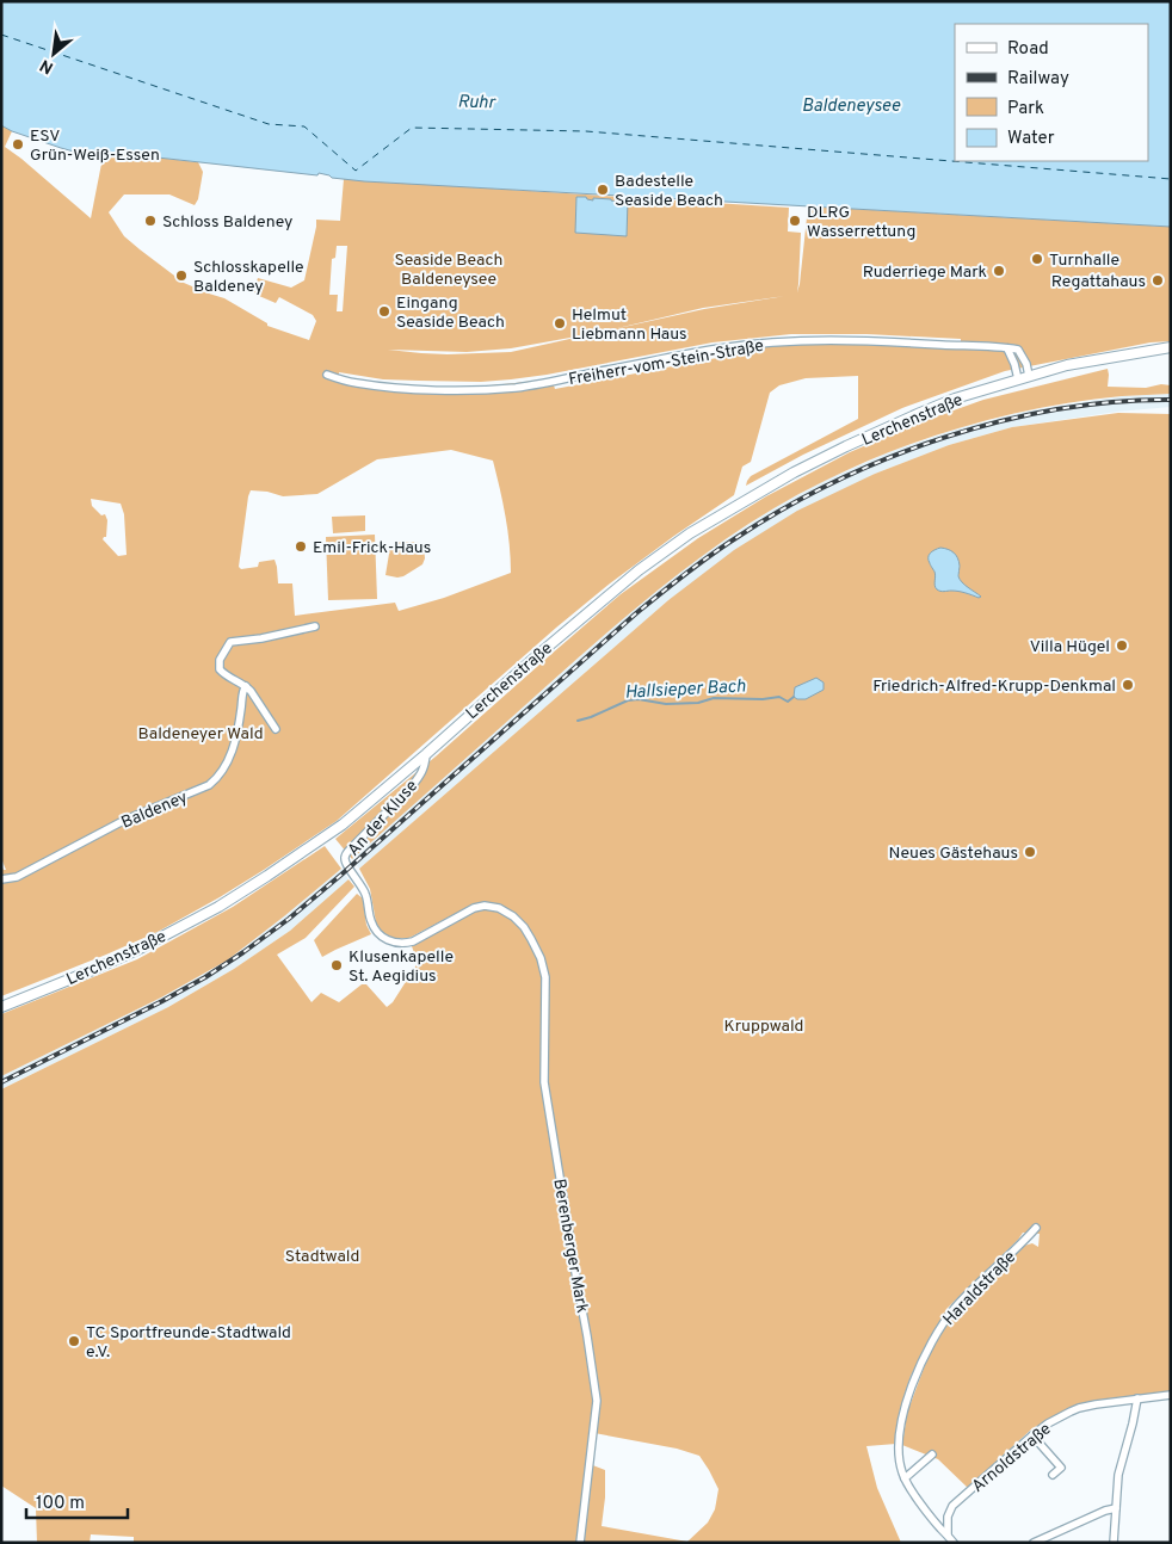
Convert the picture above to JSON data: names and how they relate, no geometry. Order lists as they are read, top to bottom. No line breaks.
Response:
{"streets":{"main road":["Lerchenstraße"],"street":["Freiherr-vom-Stein-Straße","Baldeney","An der Kluse","Berenberger Mark","Haraldstraße","Arnoldstraße"]},"crossings":[["Lerchenstraße","An der Kluse"],["An der Kluse","Berenberger Mark"],["Haraldstraße","Arnoldstraße"]],"water":["Ruhr","Baldeneysee","Hallsieper Bach"],"parks":["Seaside Beach Baldeneysee","Baldeneyer Wald","Kruppwald","Stadtwald"],"places":["ESV Grün-Weiß-Essen","Badestelle Seaside Beach","Schloss Baldeney","DLRG Wasserrettung","Turnhalle","Ruderriege Mark","Schlosskapelle Baldeney","Regattahaus","Eingang Seaside Beach","Helmut Liebmann Haus","Emil-Frick-Haus","Villa Hügel","Friedrich-Alfred-Krupp-Denkmal","Neues Gästehaus","Klusenkapelle St. Aegidius","TC Sportfreunde-Stadtwald e.V."],"legend":["Road","Railway","Park","Water"],"scale_bar":"100 m","north":"bottom left"}
